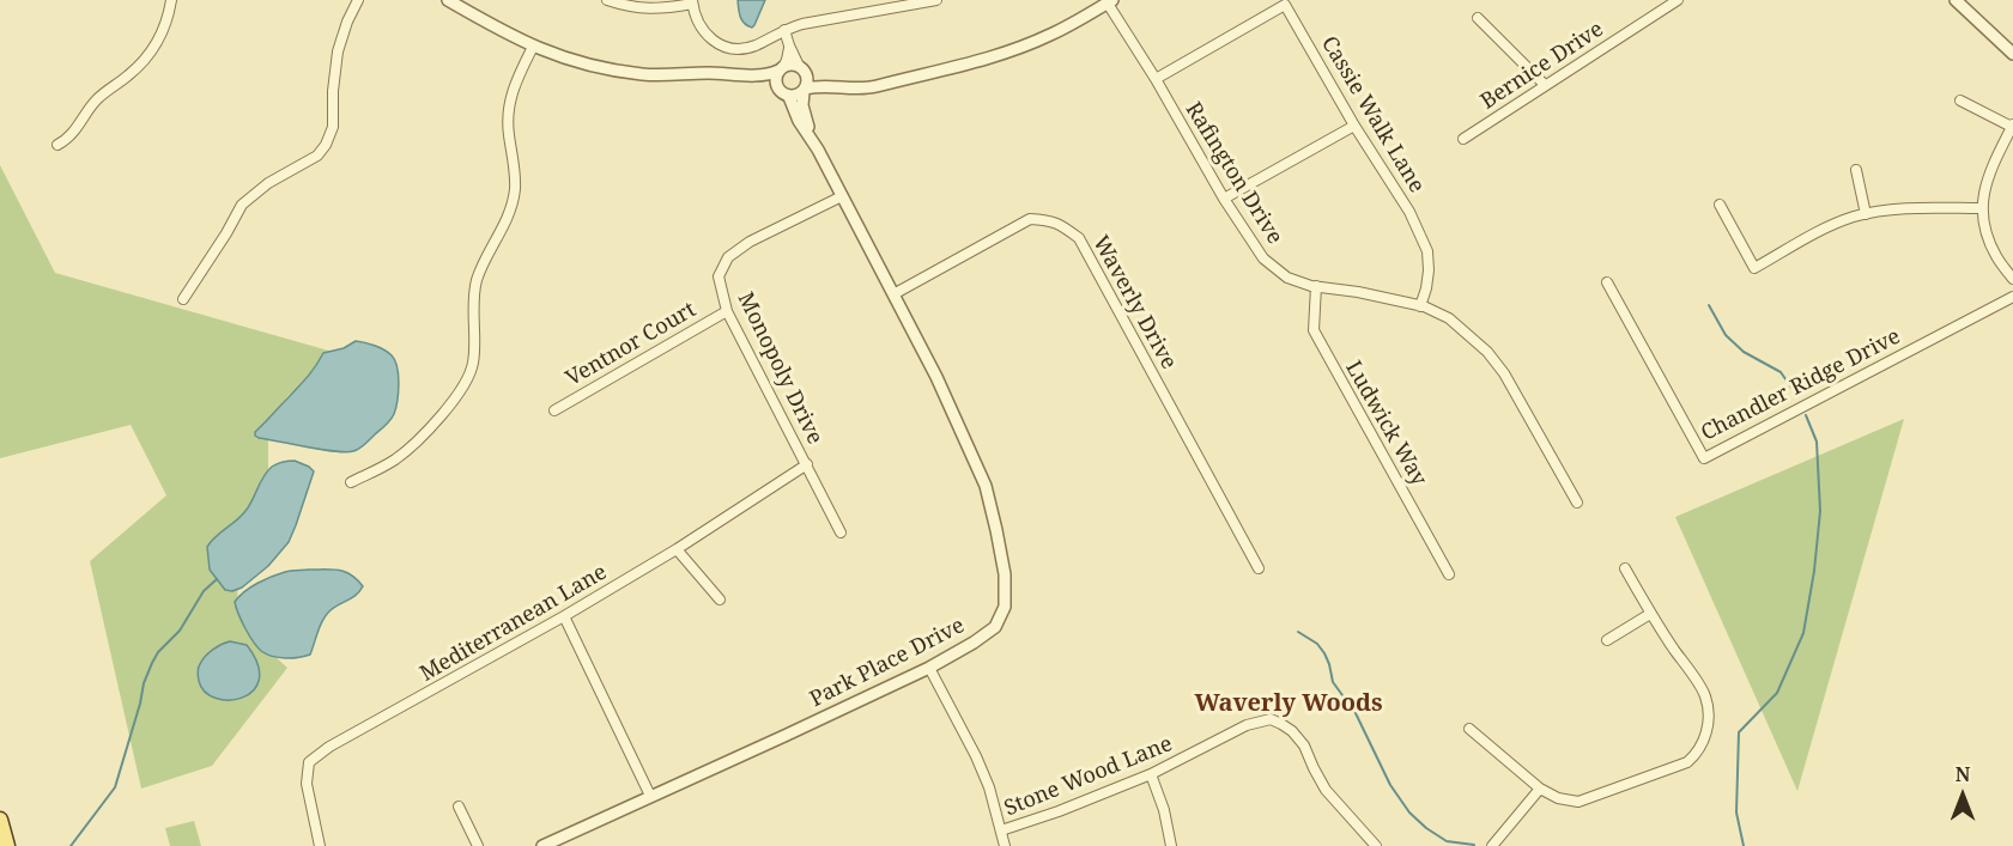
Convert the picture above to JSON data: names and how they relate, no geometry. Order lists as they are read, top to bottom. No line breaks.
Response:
{"streets":{"street":["Bernice Drive","Cassie Walk Lane","Rafington Drive","Waverly Drive","Ventnor Court","Monopoly Drive","Chandler Ridge Drive","Ludwick Way","Mediterranean Lane","Park Place Drive","Stone Wood Lane"]},"crossings":[["Cassie Walk Lane","Rafington Drive"],["Rafington Drive","Ludwick Way"],["Waverly Drive","Park Place Drive"],["Ventnor Court","Monopoly Drive"],["Monopoly Drive","Mediterranean Lane"],["Monopoly Drive","Park Place Drive"]],"districts":["Waverly Woods"],"north":"top"}
